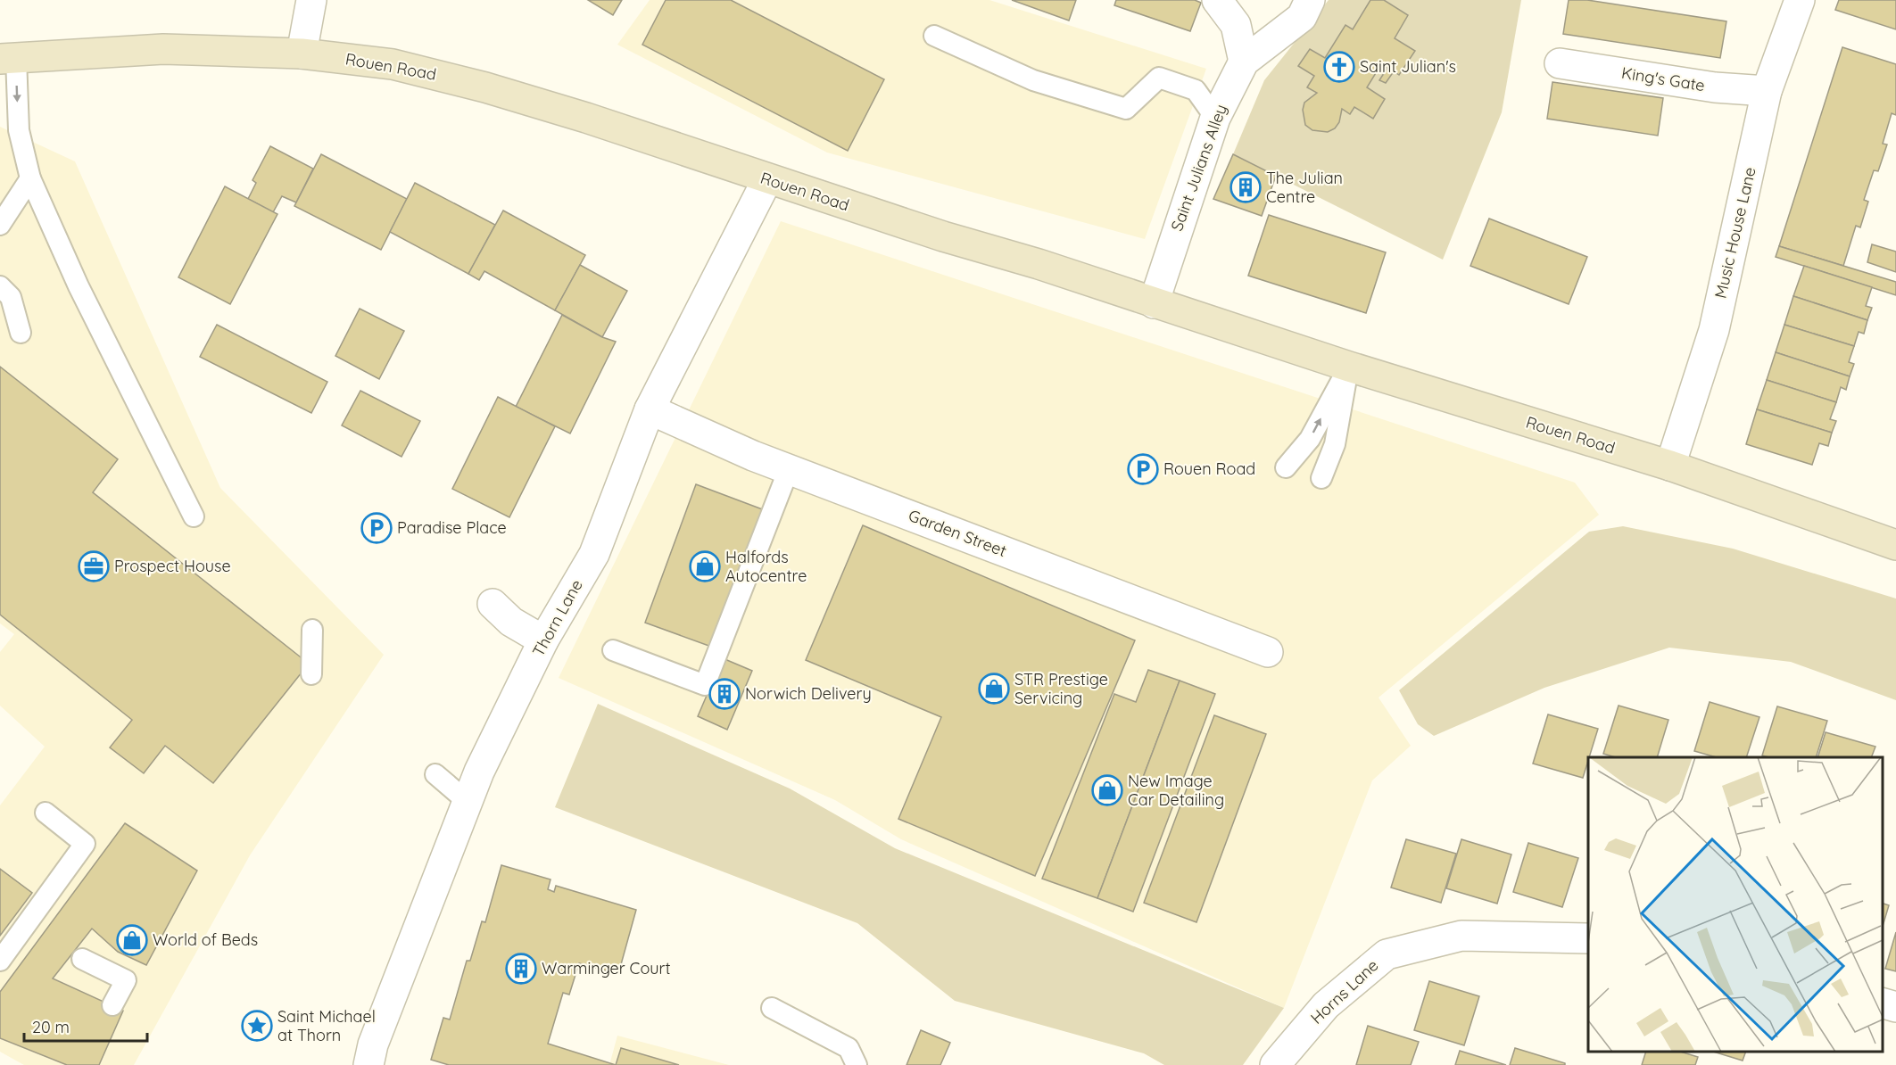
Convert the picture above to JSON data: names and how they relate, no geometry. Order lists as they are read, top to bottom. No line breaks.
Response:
{"streets":{"street":["Rouen Road","King's Gate","Saint Julians Alley","Music House Lane","Garden Street","Thorn Lane","Horns Lane"]},"crossings":[["Rouen Road","Saint Julians Alley"],["Rouen Road","Music House Lane"],["Rouen Road","Thorn Lane"],["King's Gate","Music House Lane"],["Garden Street","Thorn Lane"]],"places":{"church":["Saint Julian's"],"building":["The Julian Centre","Norwich Delivery","Warminger Court"],"parking":["Rouen Road","Paradise Place"],"office":["Prospect House"],"shop":["Halfords Autocentre","STR Prestige Servicing","New Image Car Detailing","World of Beds"],"place":["Saint Michael at Thorn"]},"scale_bar":"20 m"}
